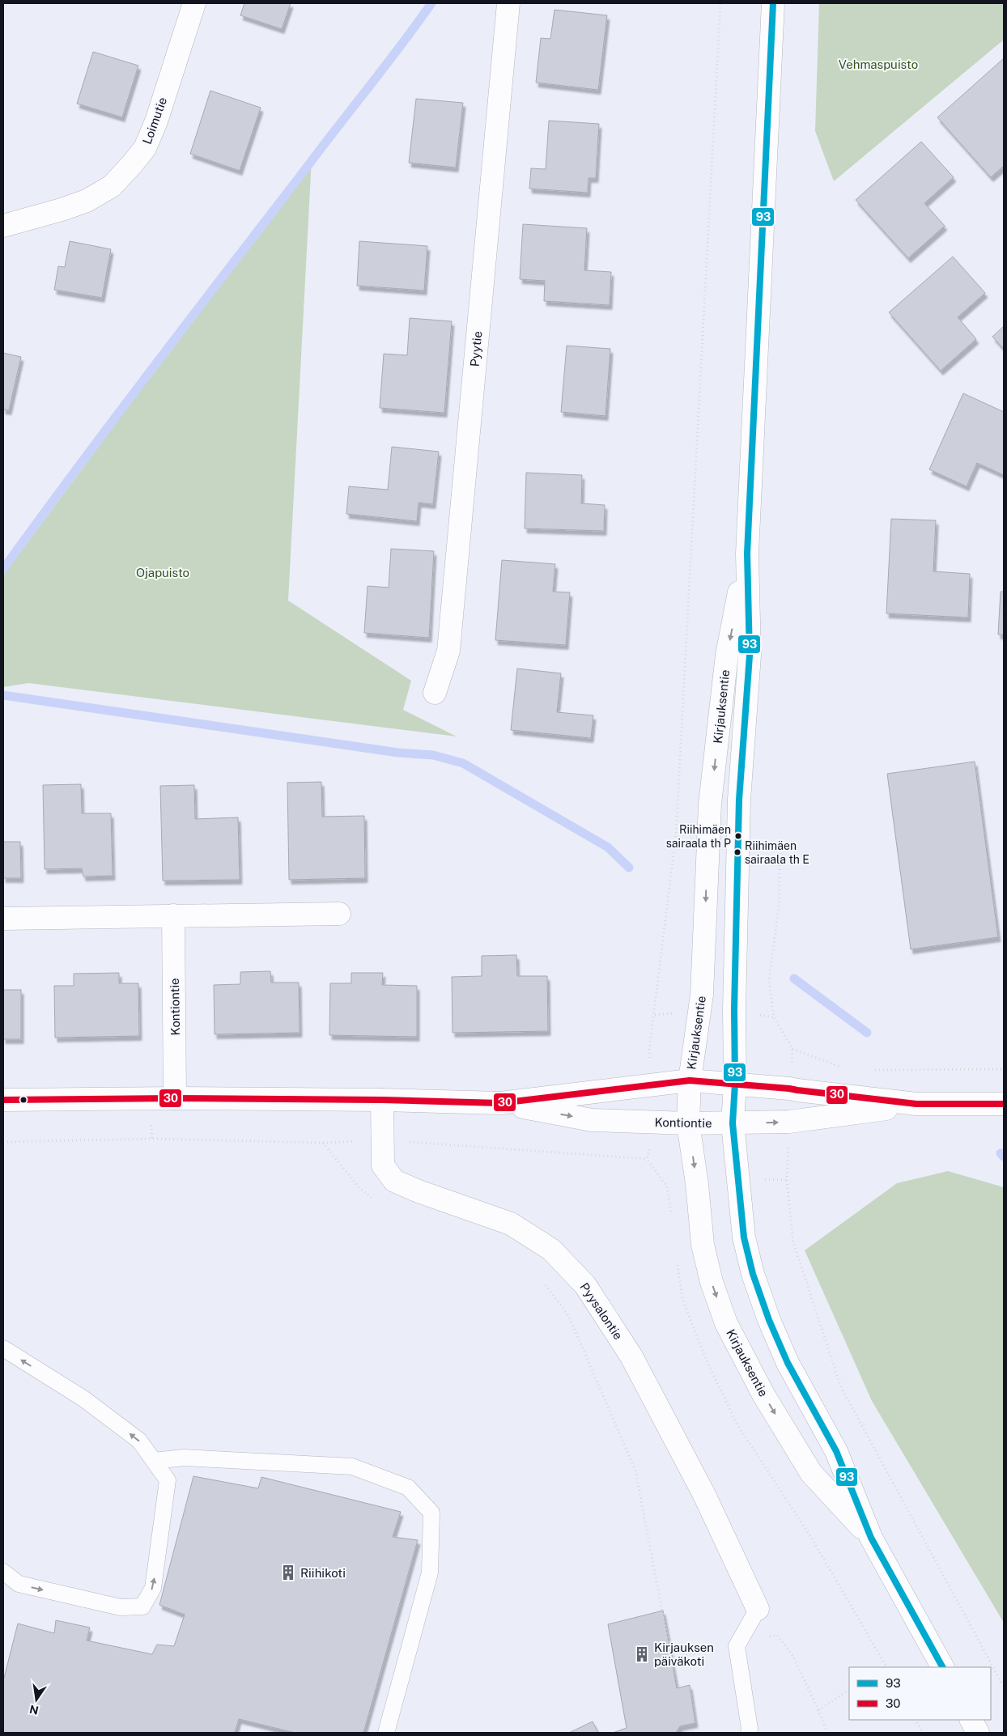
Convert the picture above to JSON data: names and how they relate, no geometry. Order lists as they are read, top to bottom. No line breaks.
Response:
{"streets":{"street":["Loimutie","Pyytie","Kirjauksentie","Kontiontie","Pyysalontie"]},"crossings":[["Kirjauksentie","Kontiontie"],["Kontiontie","Pyysalontie"]],"parks":["Vehmaspuisto","Ojapuisto"],"places":{"other":["Riihimäen sairaala th P","Riihimäen sairaala th E"],"building":["Riihikoti","Kirjauksen päiväkoti"]},"lines":["transit line 93","transit line 30"],"legend":["93","30"],"north":"bottom"}
